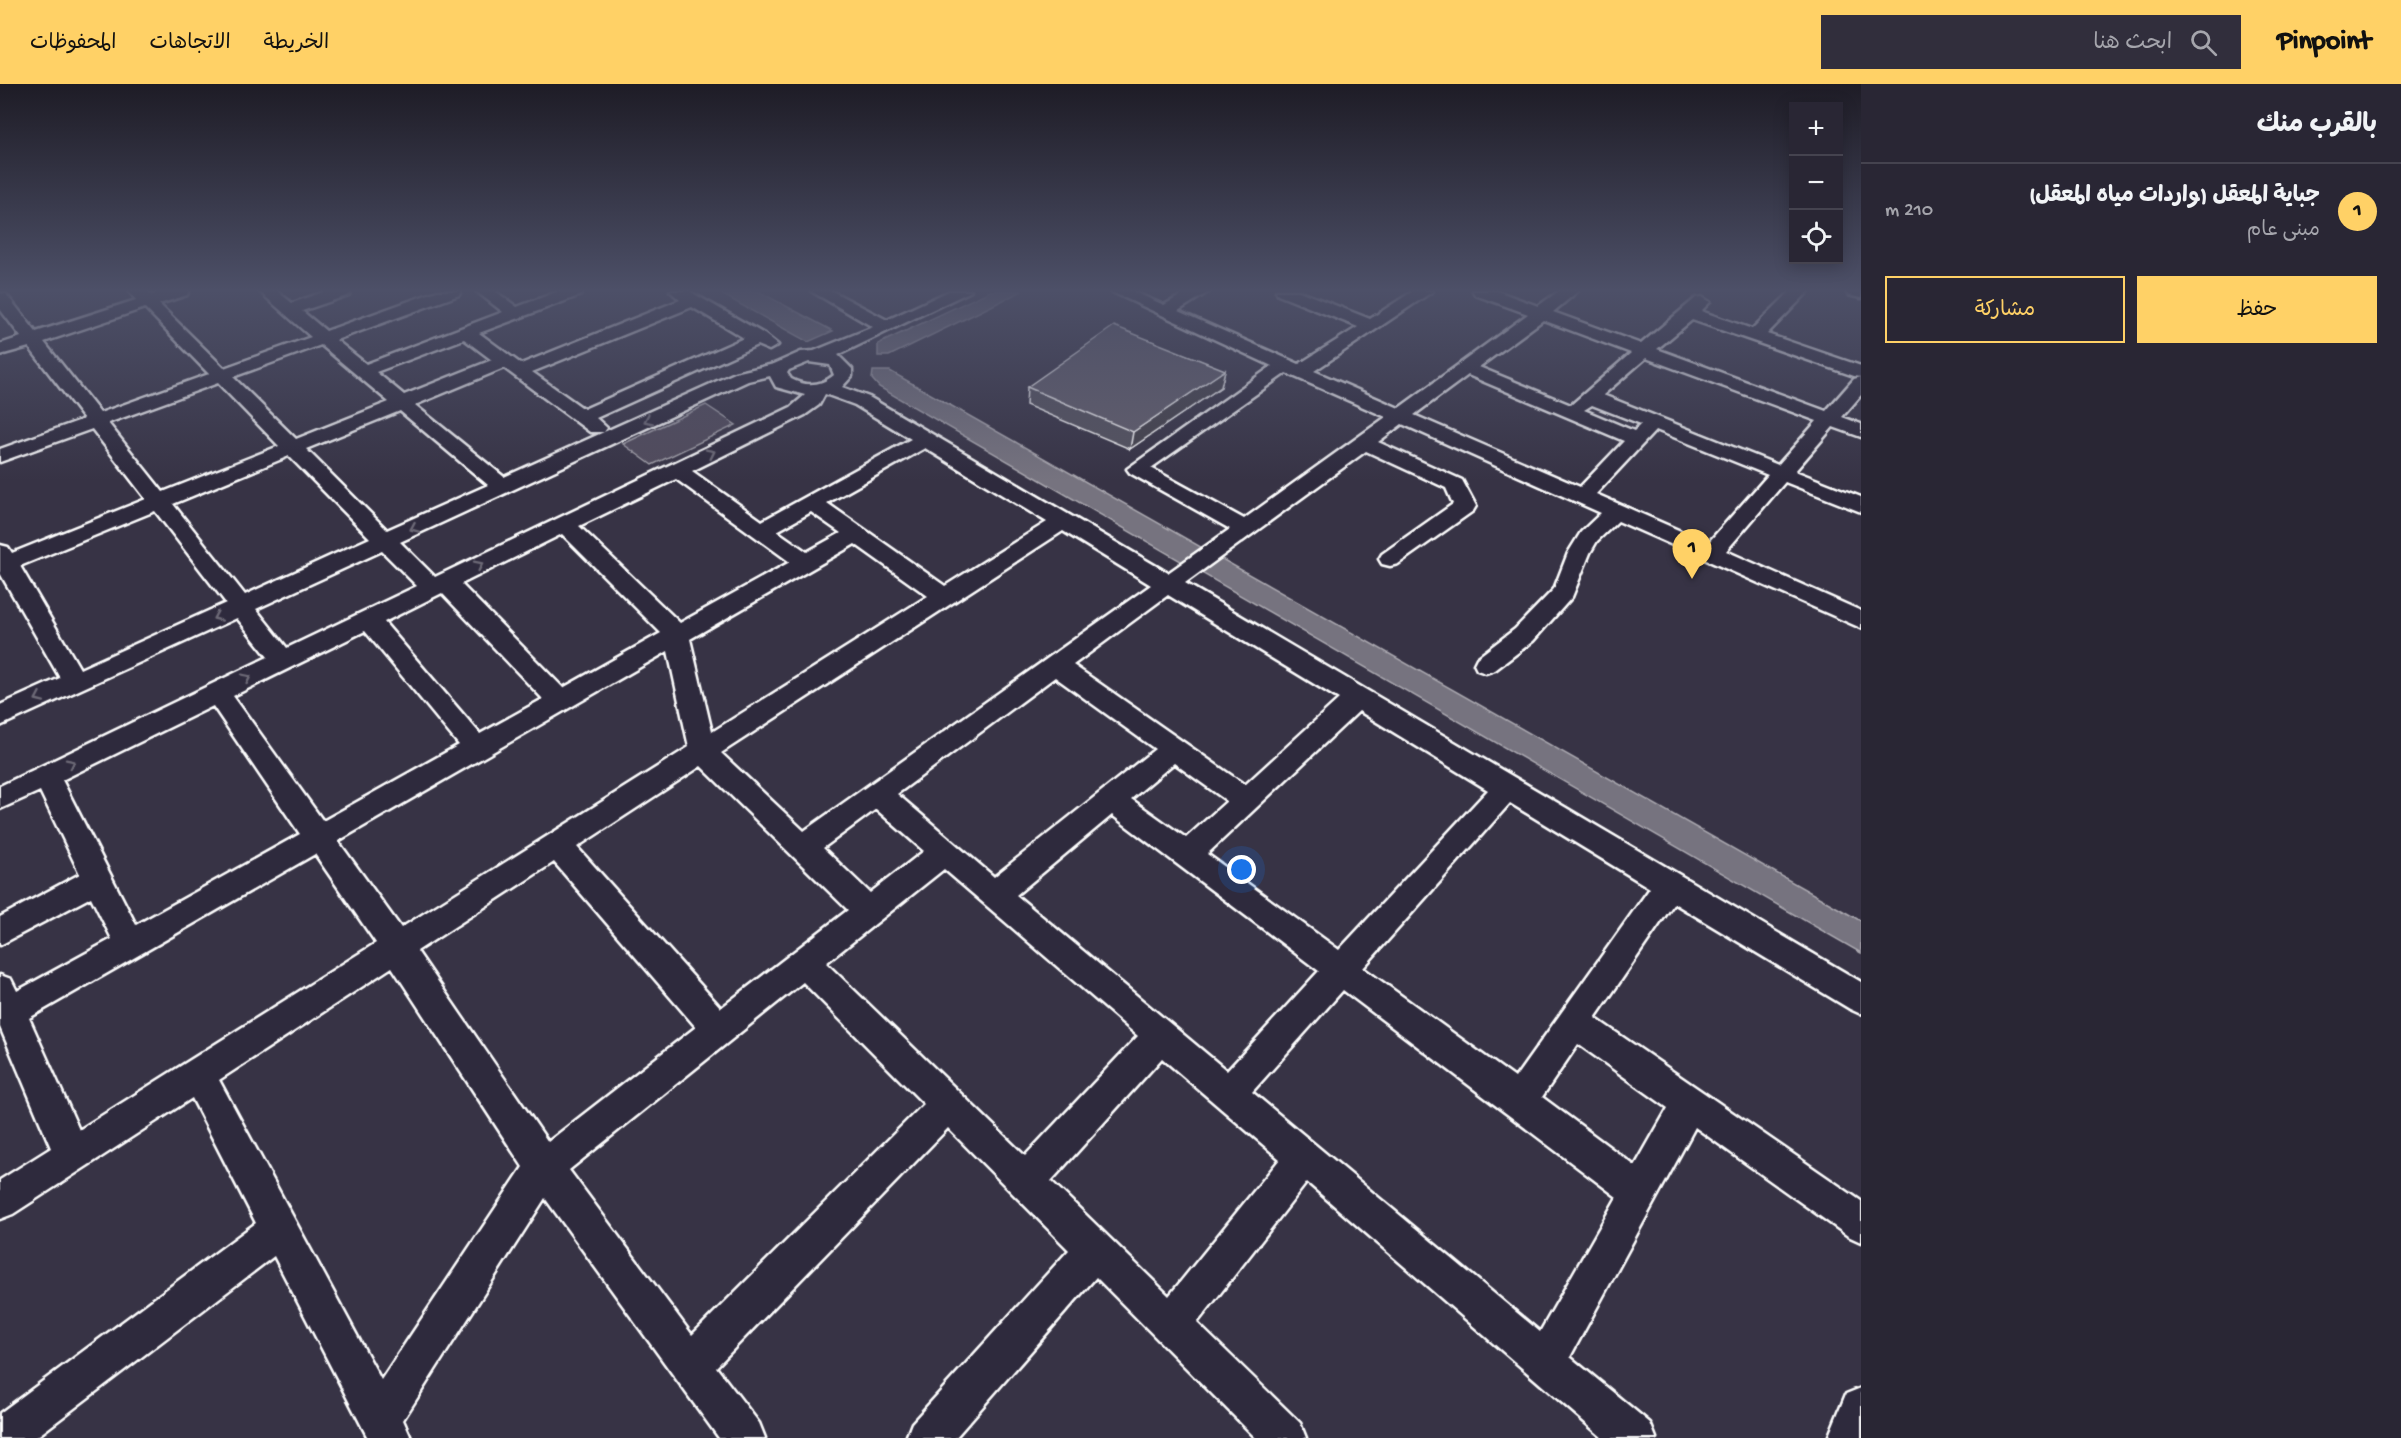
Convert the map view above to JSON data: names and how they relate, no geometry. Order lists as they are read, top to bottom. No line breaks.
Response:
{"page":{"header":"Pinpoint","search":"ابحث هنا","nav":["الخريطة","الاتجاهات","المحفوظات"],"heading":"بالقرب منك","map_buttons":["+","−"],"list":[{"mark":"1","name":"جباية المعقل (واردات مياه المعقل)","note":"مبنى عام","value":"210 m"}],"buttons":["حفظ","مشاركة"],"pins":"1"}}
